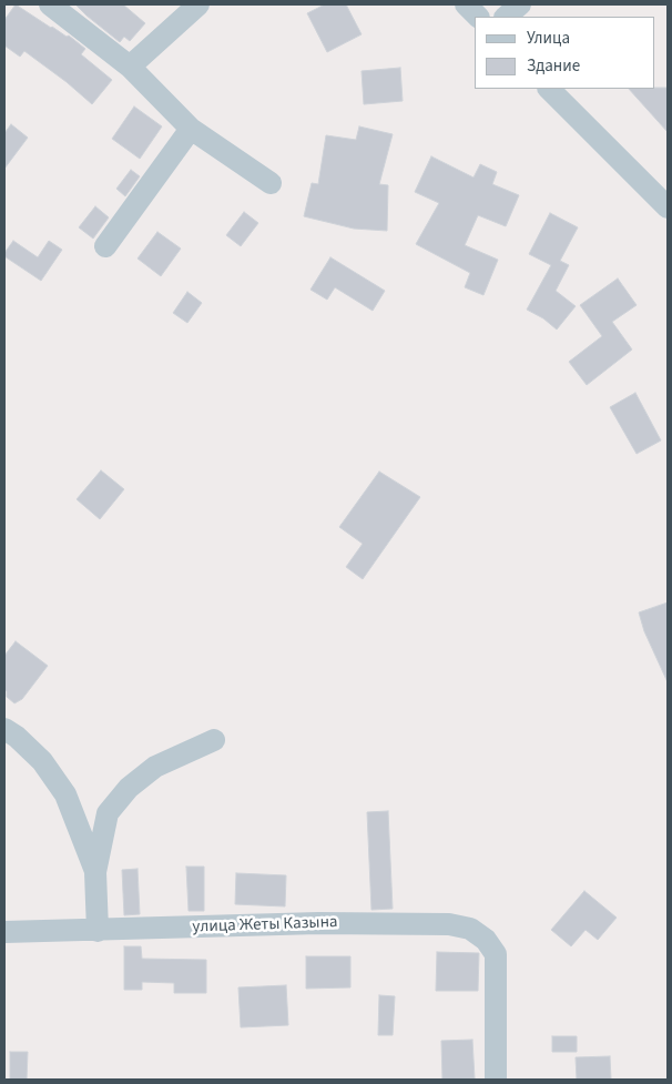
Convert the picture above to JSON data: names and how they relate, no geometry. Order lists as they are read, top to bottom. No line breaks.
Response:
{"streets":{"street":["улица Жеты Казына"]},"legend":["Улица","Здание"]}
